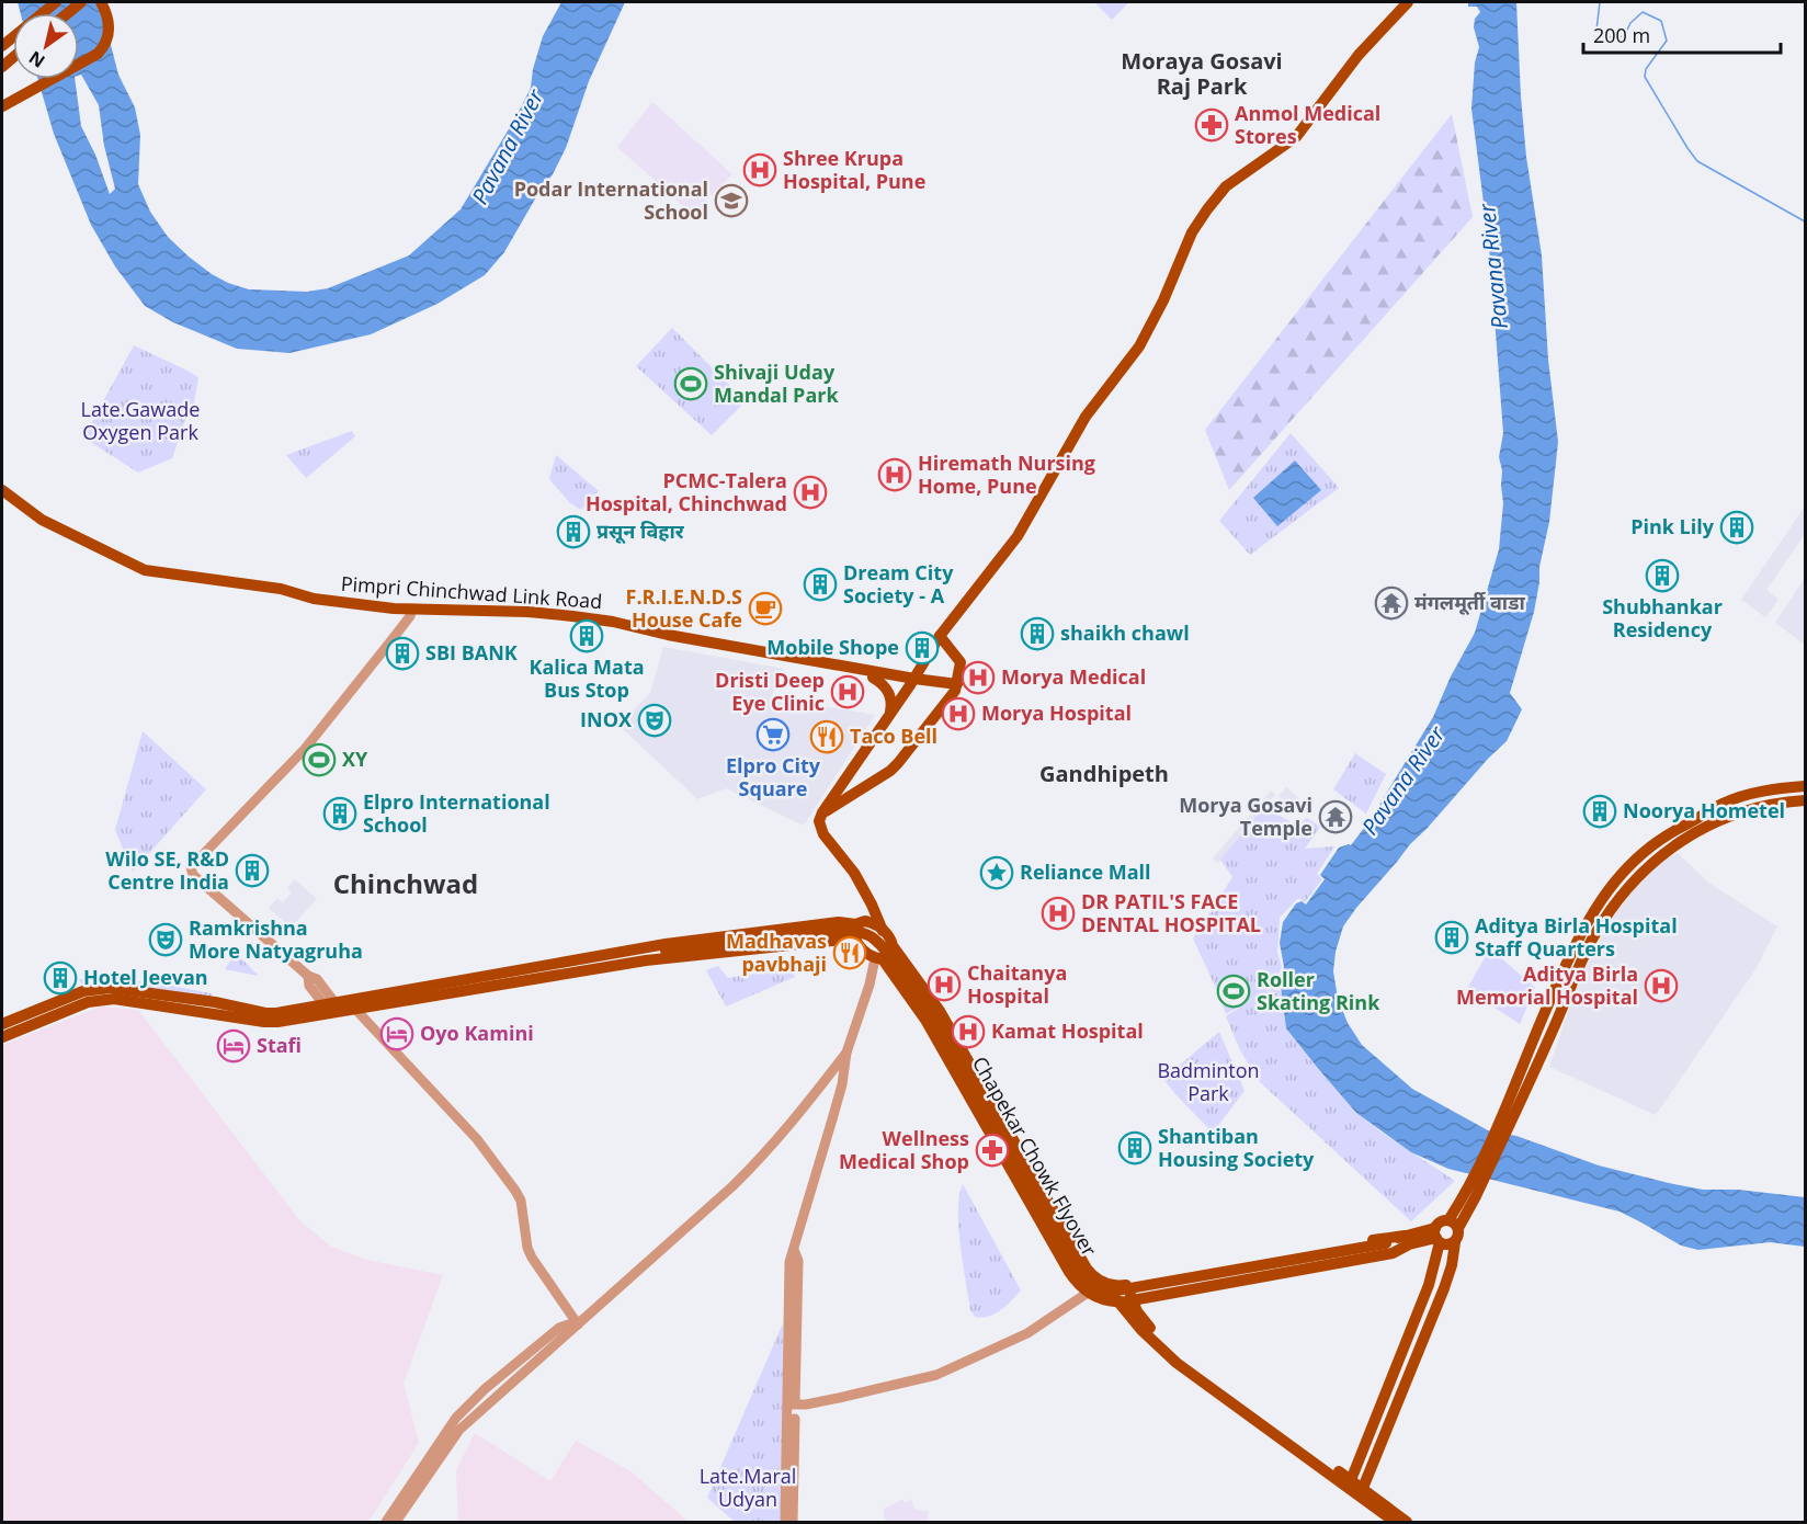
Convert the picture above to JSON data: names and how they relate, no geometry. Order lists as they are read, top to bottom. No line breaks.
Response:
{"streets":{"main road":["Pimpri Chinchwad Link Road","Chapekar Chowk Flyover"]},"districts":["Moraya Gosavi Raj Park","Gandhipeth","Chinchwad"],"water":["Pavana River"],"parks":["Late.Gawade Oxygen Park","Badminton Park","Late.Maral Udyan"],"places":{"pharmacy":["Anmol Medical Stores","Wellness Medical Shop"],"hospital":["Shree Krupa Hospital, Pune","Hiremath Nursing Home, Pune","PCMC-Talera Hospital, Chinchwad","Morya Medical","Dristi Deep Eye Clinic","Morya Hospital","DR PATIL'S FACE DENTAL HOSPITAL","Chaitanya Hospital","Aditya Birla Memorial Hospital","Kamat Hospital"],"school or university":["Podar International School"],"sports":["Shivaji Uday Mandal Park","XY","Roller Skating Rink"],"building":["Pink Lily","प्रसून विहार","Shubhankar Residency","Dream City Society - A","shaikh chawl","Kalica Mata Bus Stop","Mobile Shope","SBI BANK","Noorya Hometel","Elpro International School","Wilo SE, R&D Centre India","Aditya Birla Hospital Staff Quarters","Hotel Jeevan","Shantiban Housing Society"],"temple":["मंगलमूर्ती वाडा","Morya Gosavi Temple"],"cafe":["F.R.I.E.N.D.S House Cafe"],"theatre":["INOX","Ramkrishna More Natyagruha"],"supermarket":["Elpro City Square"],"restaurant":["Taco Bell","Madhavas pavbhaji"],"place":["Reliance Mall"],"hotel":["Oyo Kamini","Stafi"]},"scale_bar":"200 m","north":"bottom left"}
